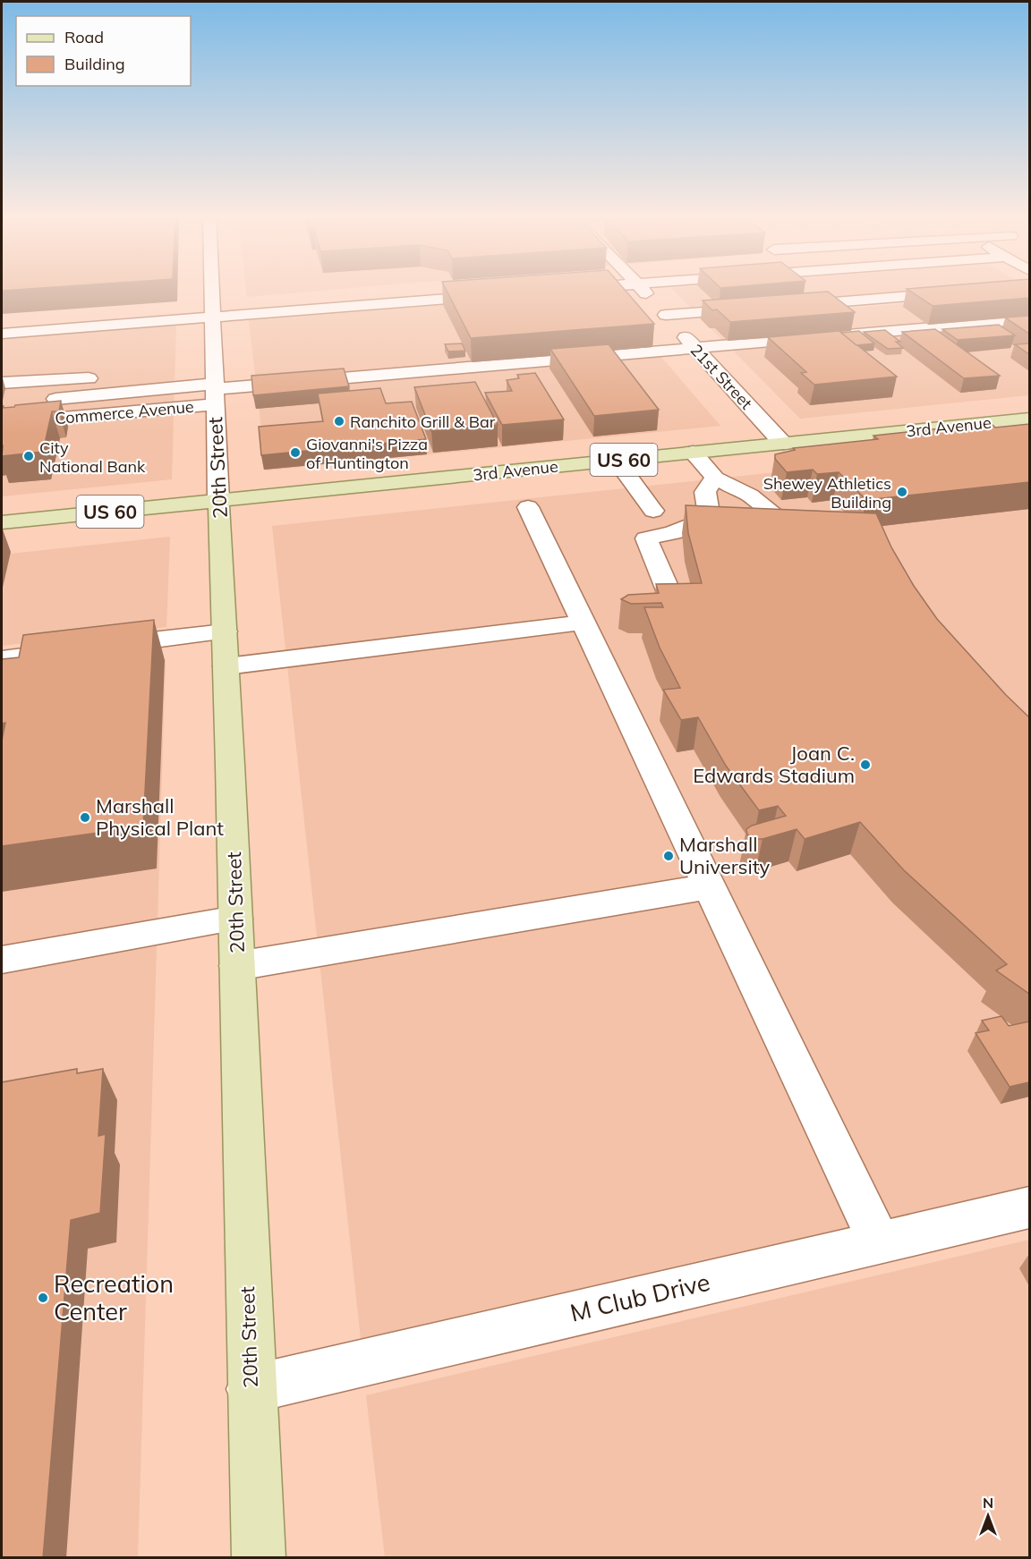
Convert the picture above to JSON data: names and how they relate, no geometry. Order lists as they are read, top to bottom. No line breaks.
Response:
{"streets":{"main road":["3rd Avenue","US 60","20th Street"],"street":["21st Street","Commerce Avenue","M Club Drive"]},"crossings":[["21st Street","3rd Avenue"],["Commerce Avenue","20th Street"],["3rd Avenue","20th Street"],["20th Street","M Club Drive"]],"places":["Ranchito Grill & Bar","Giovanni's Pizza of Huntington","City National Bank","Shewey Athletics Building","Joan C. Edwards Stadium","Marshall Physical Plant","Marshall University","Recreation Center"],"legend":["Road","Building"],"north":"top"}
